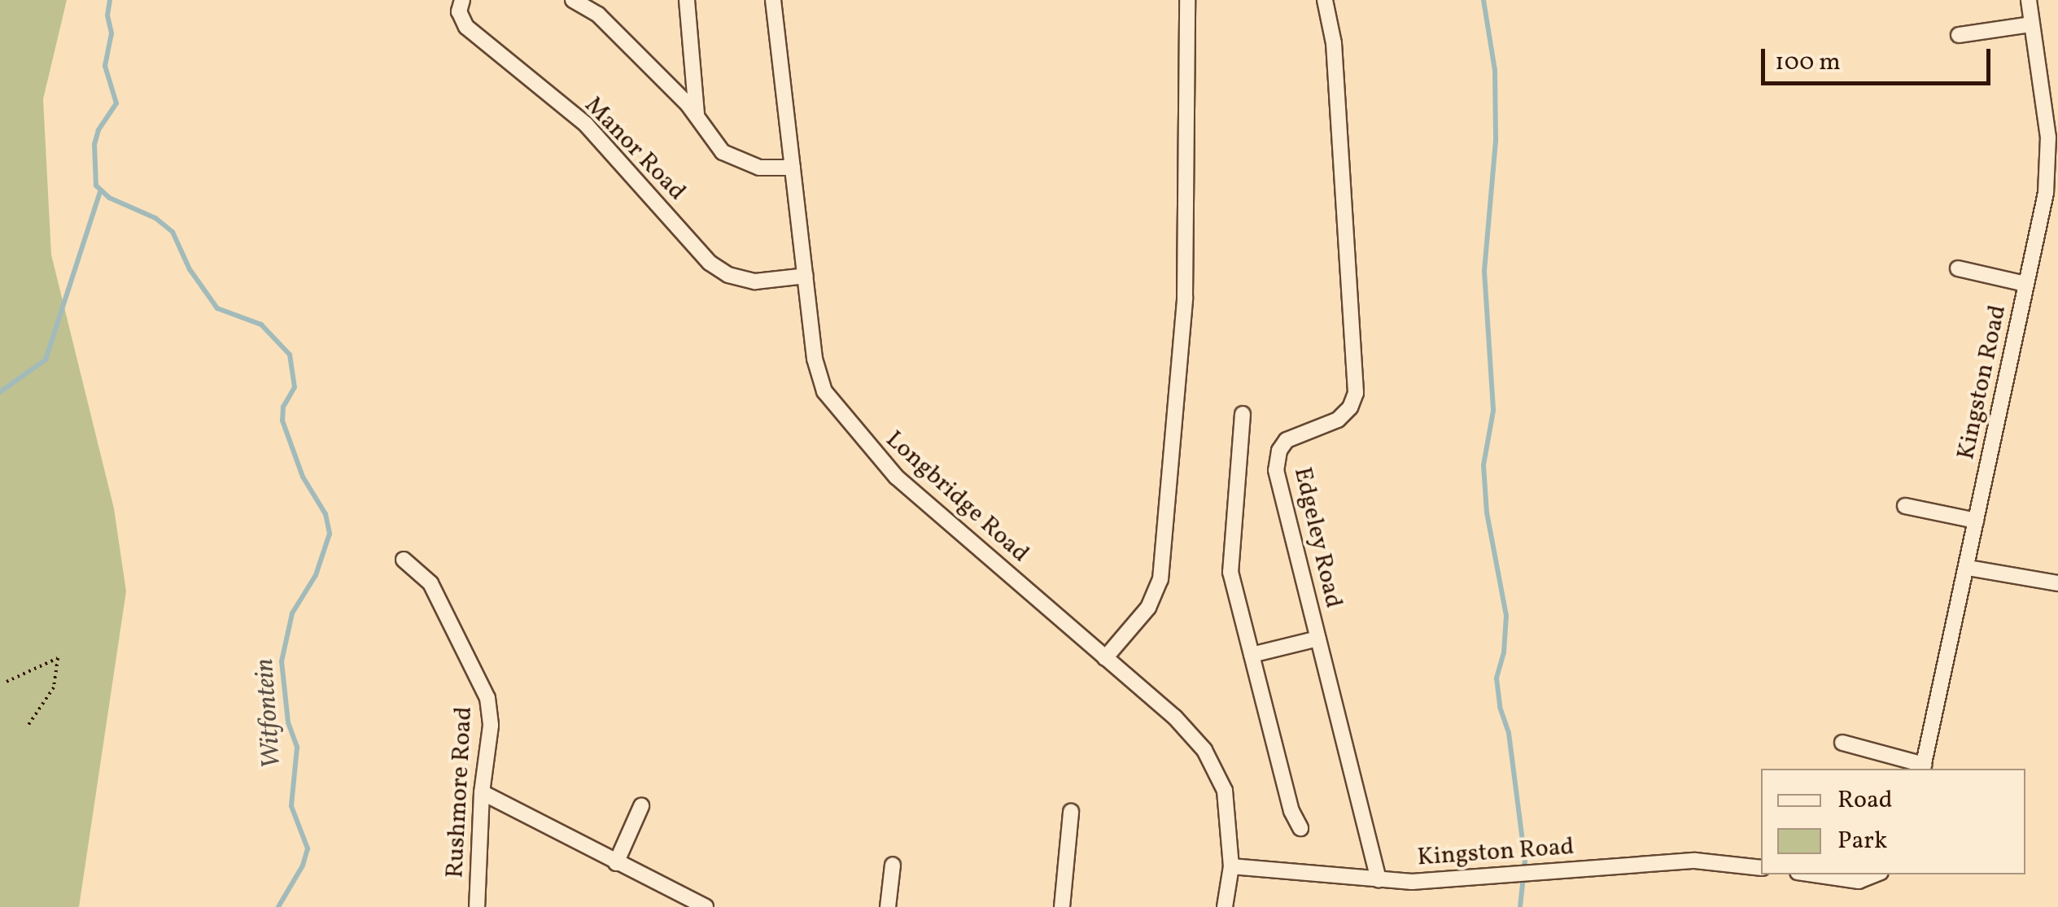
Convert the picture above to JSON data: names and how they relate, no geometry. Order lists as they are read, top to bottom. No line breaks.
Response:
{"streets":{"street":["Manor Road","Kingston Road","Longbridge Road","Edgeley Road","Rushmore Road"]},"crossings":[["Manor Road","Longbridge Road"],["Kingston Road","Longbridge Road"],["Kingston Road","Edgeley Road"]],"water":["Witfontein"],"legend":["Road","Park"],"scale_bar":"100 m"}
